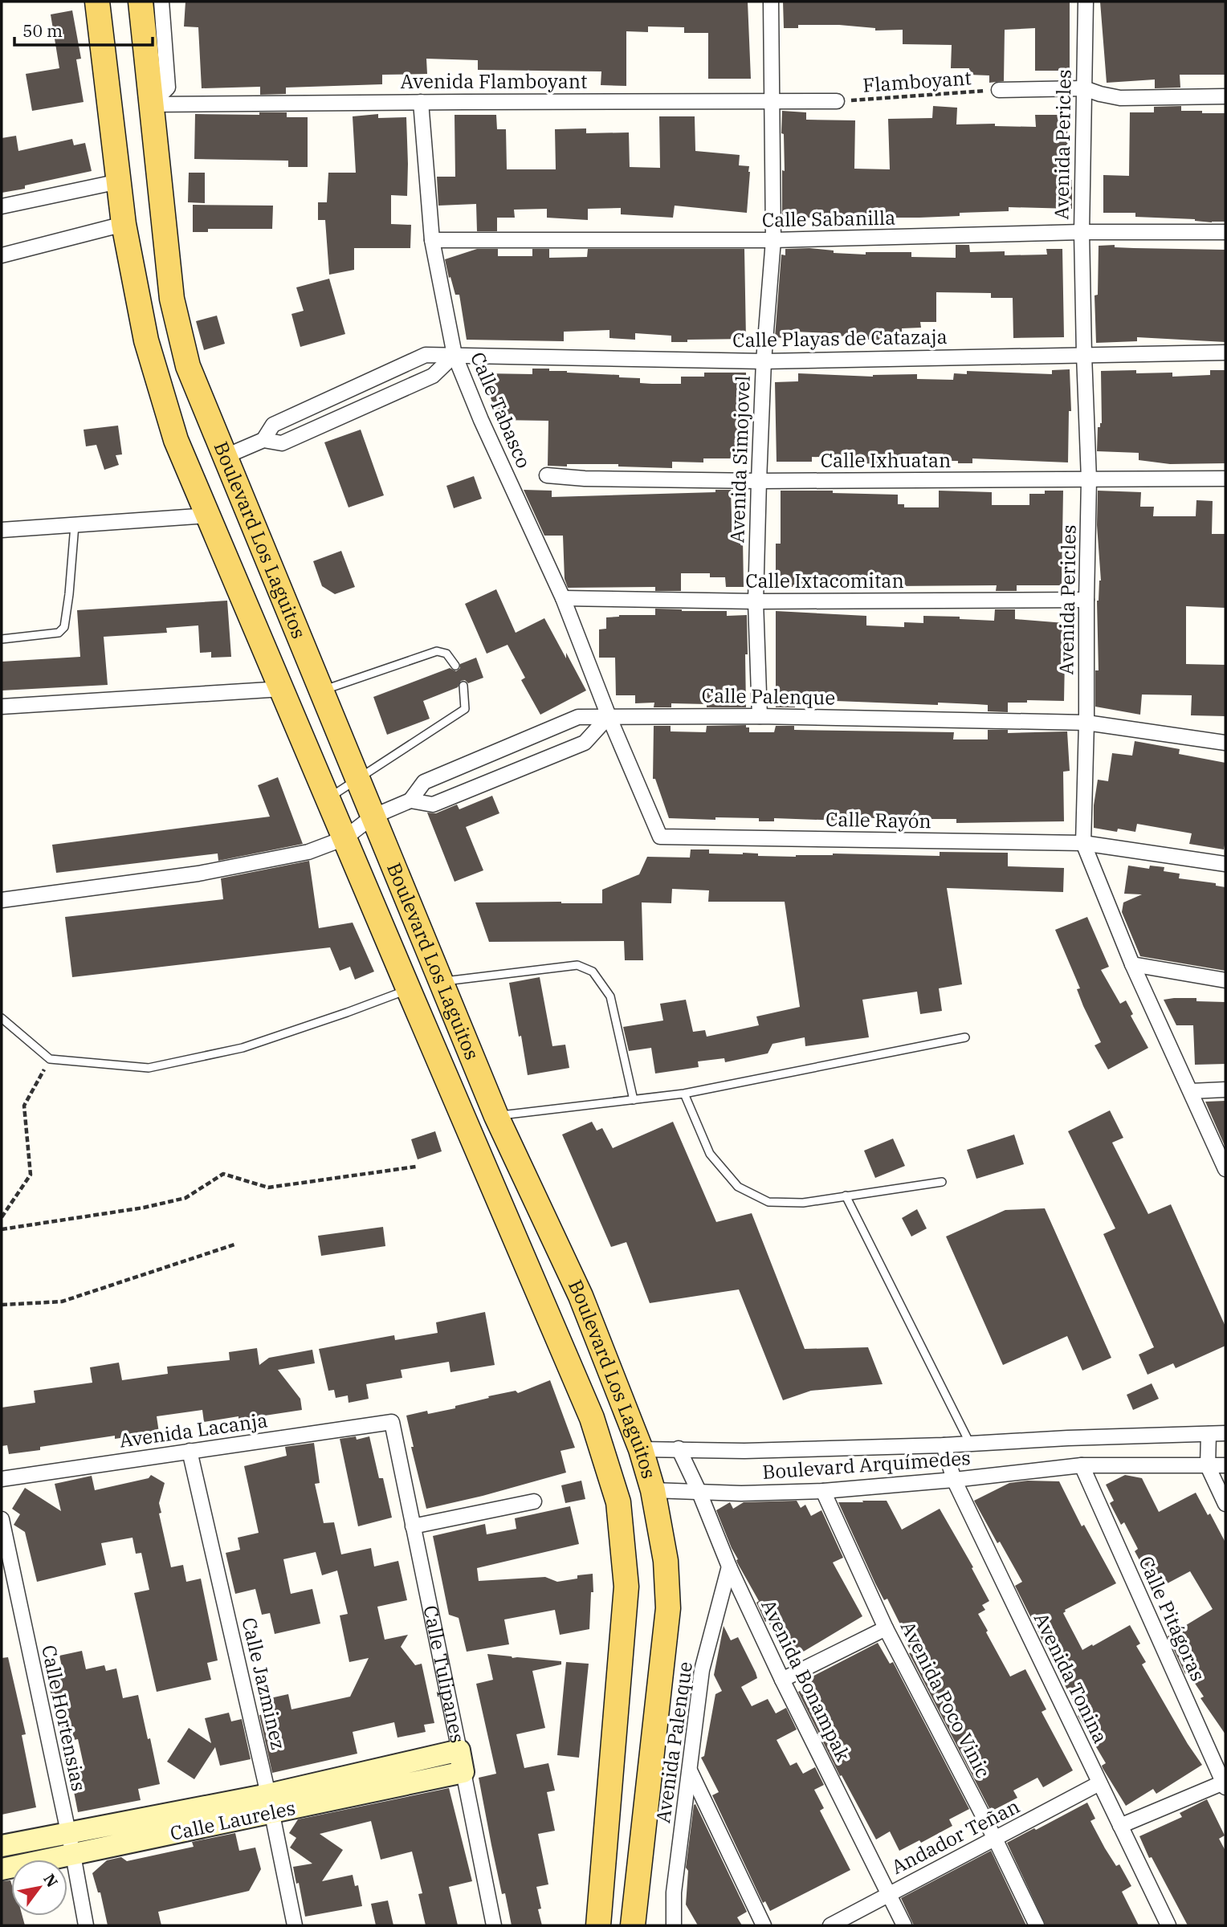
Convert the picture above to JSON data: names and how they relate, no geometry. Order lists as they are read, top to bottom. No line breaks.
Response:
{"streets":{"main road":["Boulevard Los Laguitos"],"street":["Avenida Flamboyant","Avenida Pericles","Calle Sabanilla","Calle Playas de Catazaja","Calle Tabasco","Avenida Simojovel","Calle Ixhuatan","Calle Ixtacomitan","Calle Palenque","Calle Rayón","Avenida Lacanja","Boulevard Arquímedes","Calle Pitágoras","Calle Tulipanes","Avenida Tonina","Avenida Bonampak","Calle Jazminez","Avenida Poco Vinic","Calle Hortensias","Avenida Palenque","Calle Laureles","Andador Teñan"],"path":["Flamboyant"]},"crossings":[["Avenida Flamboyant","Flamboyant"],["Avenida Flamboyant","Calle Tabasco"],["Avenida Flamboyant","Avenida Simojovel"],["Avenida Flamboyant","Boulevard Los Laguitos"],["Avenida Pericles","Calle Sabanilla"],["Avenida Pericles","Calle Playas de Catazaja"],["Avenida Pericles","Calle Ixhuatan"],["Avenida Pericles","Calle Ixtacomitan"],["Avenida Pericles","Calle Palenque"],["Avenida Pericles","Calle Rayón"],["Calle Sabanilla","Calle Tabasco"],["Calle Sabanilla","Avenida Simojovel"],["Calle Playas de Catazaja","Calle Tabasco"],["Calle Playas de Catazaja","Avenida Simojovel"],["Calle Playas de Catazaja","Boulevard Los Laguitos"],["Calle Tabasco","Calle Ixtacomitan"],["Calle Tabasco","Calle Palenque"],["Calle Tabasco","Calle Rayón"],["Avenida Simojovel","Calle Ixhuatan"],["Avenida Simojovel","Calle Ixtacomitan"],["Avenida Simojovel","Calle Palenque"],["Boulevard Los Laguitos","Boulevard Arquímedes"],["Calle Palenque","Calle Rayón"],["Avenida Lacanja","Calle Tulipanes"],["Avenida Lacanja","Calle Jazminez"],["Boulevard Arquímedes","Calle Pitágoras"],["Boulevard Arquímedes","Avenida Tonina"],["Boulevard Arquímedes","Avenida Bonampak"],["Boulevard Arquímedes","Avenida Poco Vinic"],["Calle Tulipanes","Calle Laureles"],["Avenida Tonina","Andador Teñan"],["Avenida Bonampak","Avenida Palenque"],["Avenida Bonampak","Andador Teñan"],["Calle Jazminez","Calle Laureles"],["Avenida Poco Vinic","Andador Teñan"],["Calle Hortensias","Calle Laureles"]],"scale_bar":"50 m","north":"top right"}
